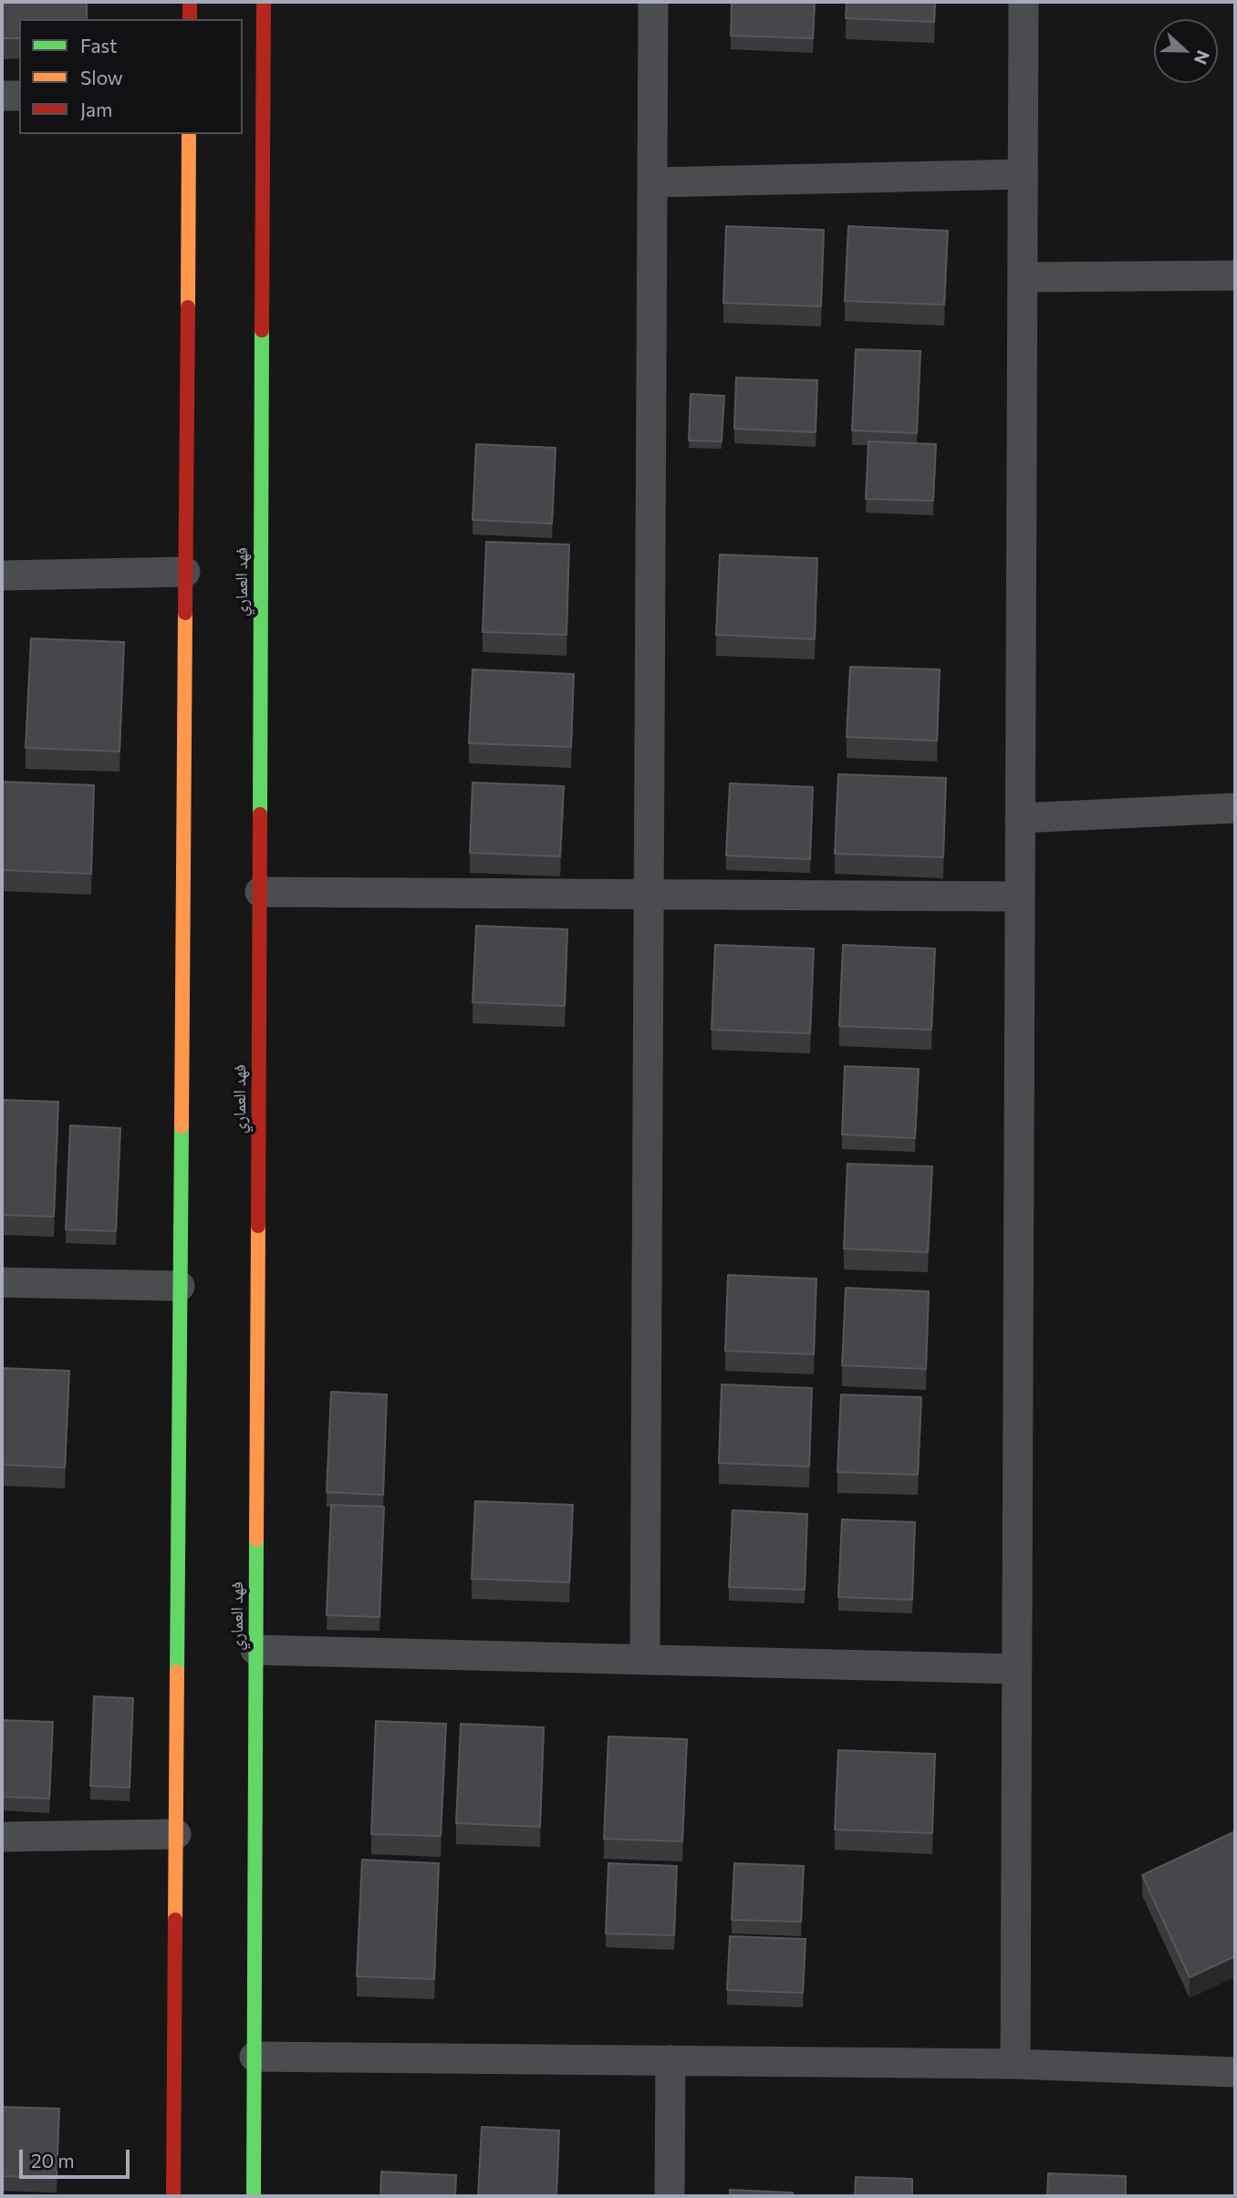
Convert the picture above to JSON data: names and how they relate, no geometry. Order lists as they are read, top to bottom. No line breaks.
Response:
{"streets":{"street":["فهد العماري"]},"legend":["Fast","Slow","Jam"],"scale_bar":"20 m","north":"right"}
